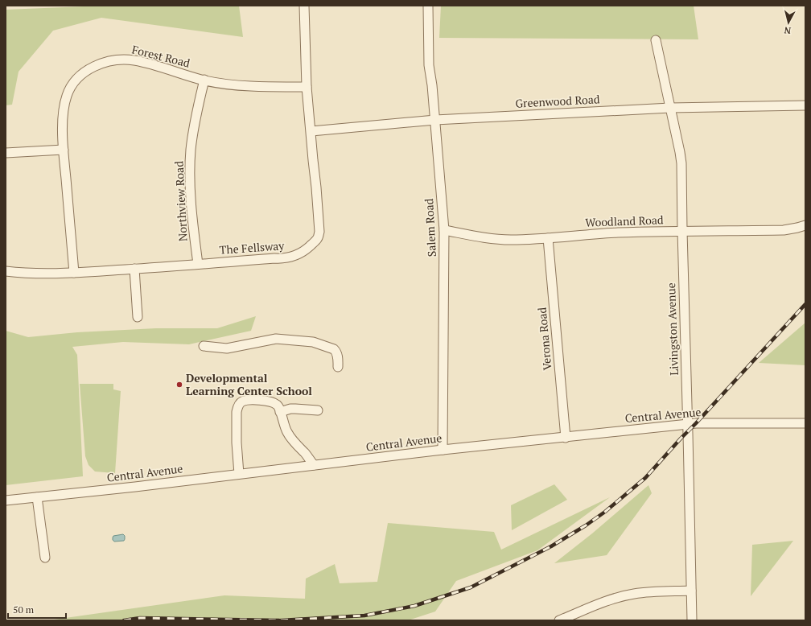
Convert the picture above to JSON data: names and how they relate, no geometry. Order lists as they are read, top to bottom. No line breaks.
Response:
{"streets":{"street":["Forest Road","Greenwood Road","Northview Road","Woodland Road","Salem Road","The Fellsway","Livingston Avenue","Verona Road","Central Avenue"]},"crossings":[["Forest Road","Northview Road"],["Forest Road","The Fellsway"],["Greenwood Road","Salem Road"],["Greenwood Road","The Fellsway"],["Greenwood Road","Livingston Avenue"],["Northview Road","The Fellsway"],["Woodland Road","Salem Road"],["Woodland Road","Livingston Avenue"],["Woodland Road","Verona Road"],["Salem Road","Central Avenue"],["Livingston Avenue","Central Avenue"],["Verona Road","Central Avenue"]],"places":["Developmental Learning Center School"],"scale_bar":"50 m","north":"bottom"}
